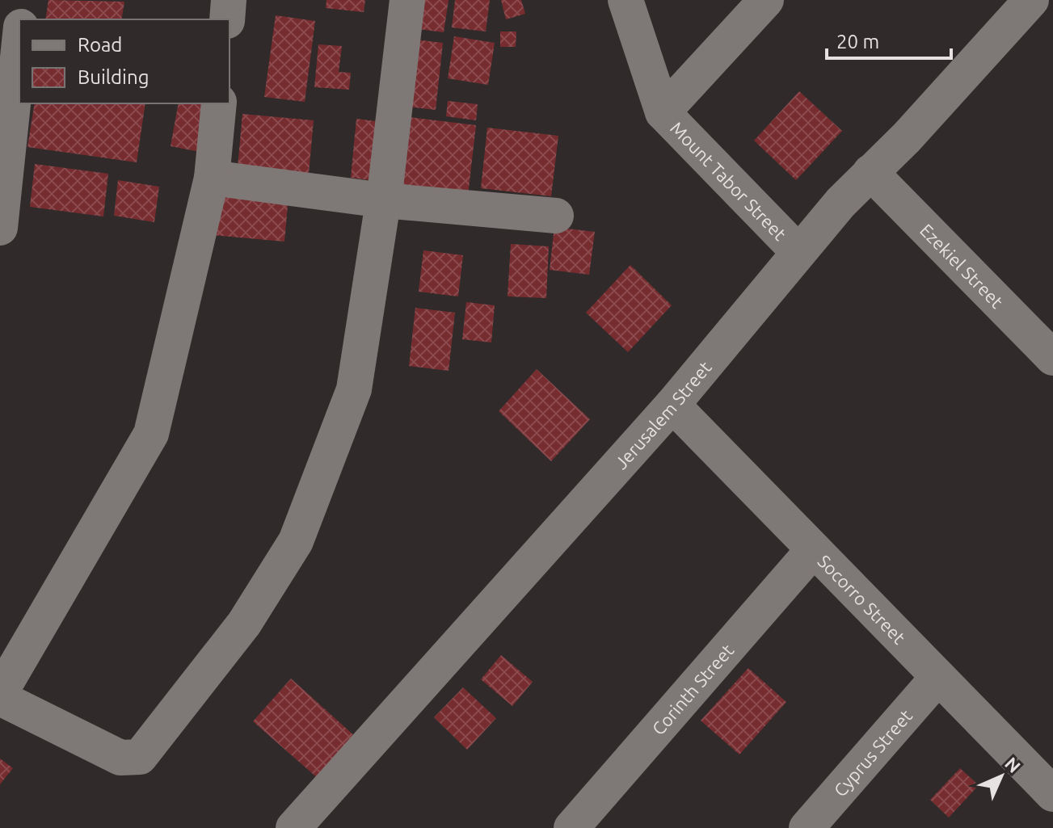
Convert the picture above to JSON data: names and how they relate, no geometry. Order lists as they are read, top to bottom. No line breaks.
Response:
{"streets":{"street":["Mount Tabor Street","Ezekiel Street","Jerusalem Street","Socorro Street","Corinth Street","Cyprus Street"]},"crossings":[["Mount Tabor Street","Jerusalem Street"],["Ezekiel Street","Jerusalem Street"],["Jerusalem Street","Socorro Street"],["Socorro Street","Corinth Street"],["Socorro Street","Cyprus Street"]],"legend":["Road","Building"],"scale_bar":"20 m","north":"top right"}
